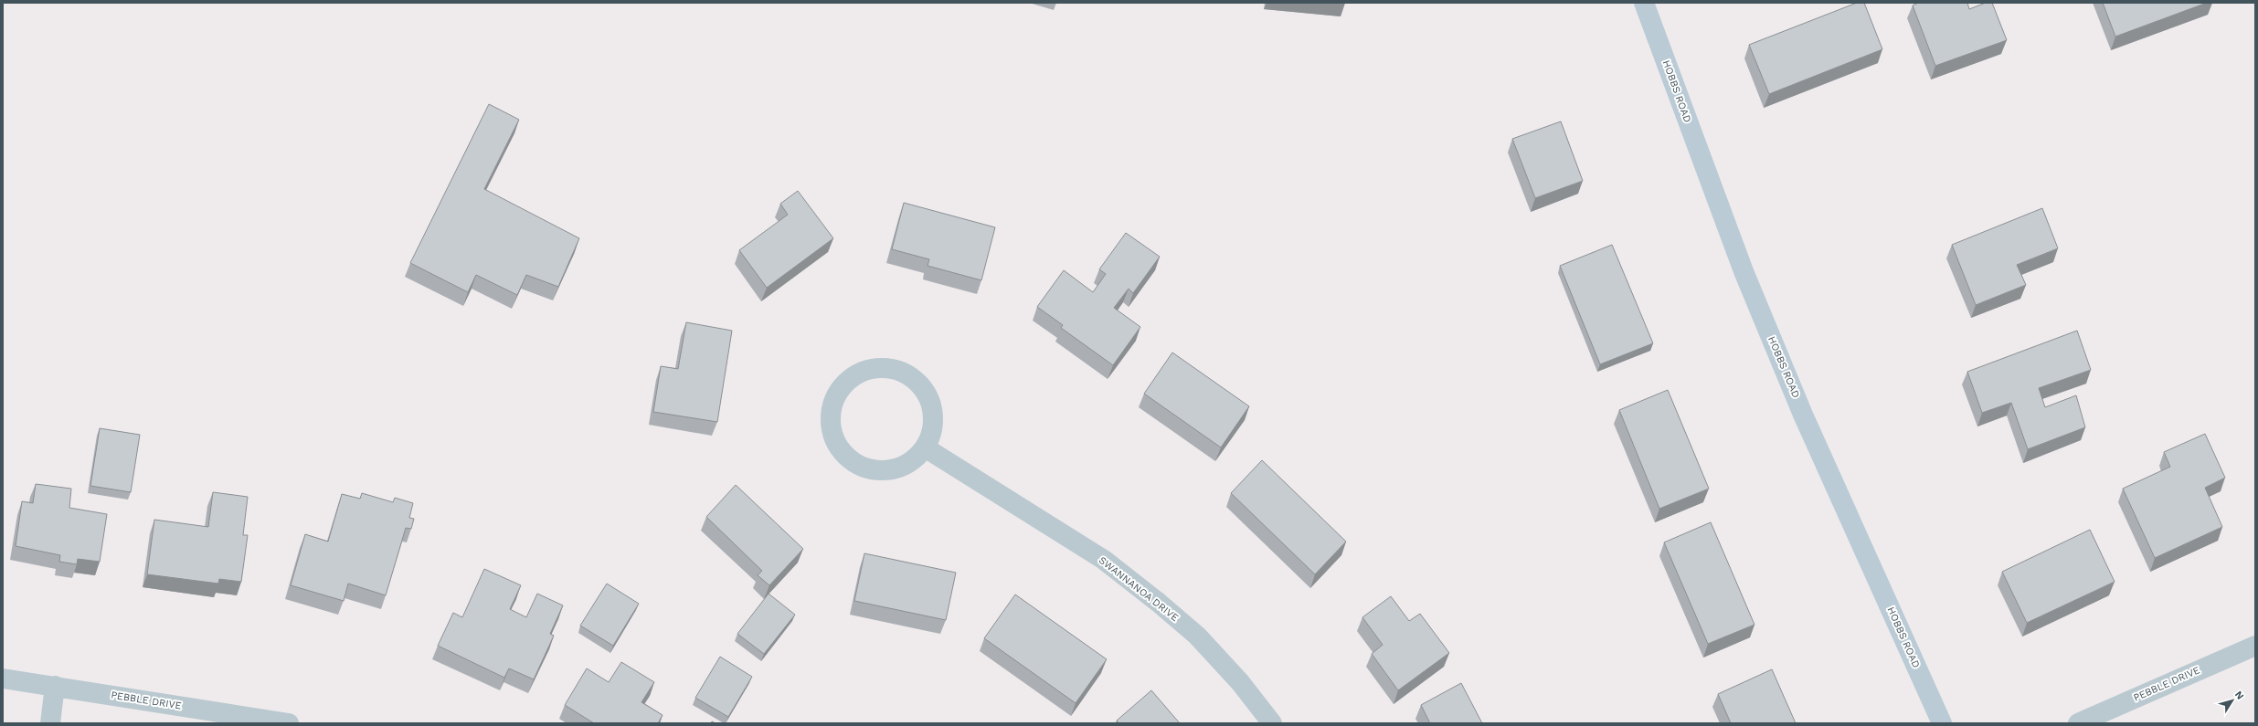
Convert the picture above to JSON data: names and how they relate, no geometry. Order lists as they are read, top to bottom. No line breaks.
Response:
{"streets":{"street":["HOBBS ROAD","SWANNANOA DRIVE","PEBBLE DRIVE"]},"north":"top right"}
